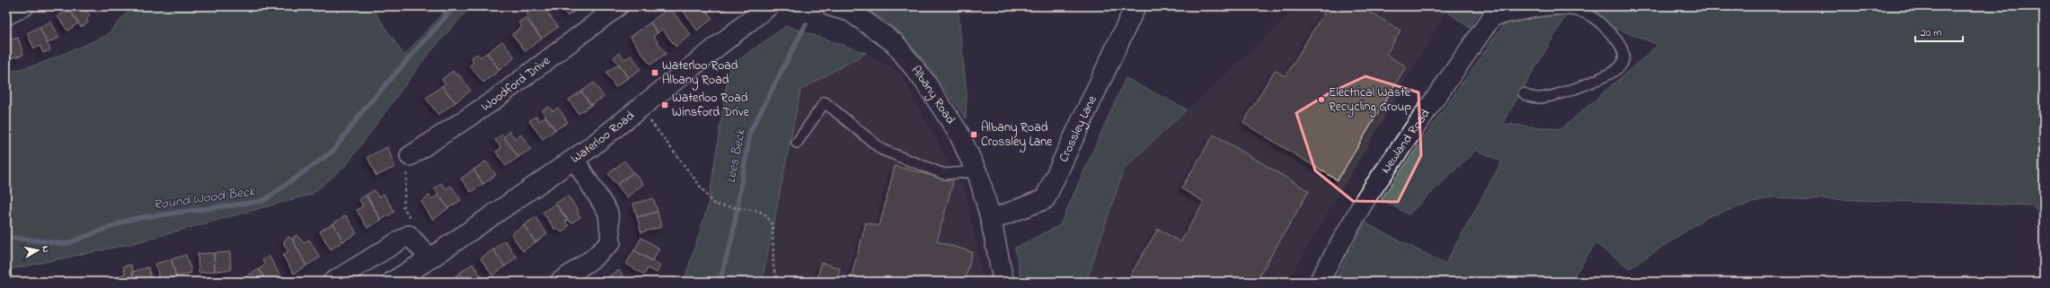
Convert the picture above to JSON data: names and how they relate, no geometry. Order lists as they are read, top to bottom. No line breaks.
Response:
{"streets":{"street":["Woodford Drive","Albany Road","Crossley Lane","Waterloo Road","Newland Road"]},"crossings":[["Albany Road","Crossley Lane"]],"water":["Lees Beck","Round Wood Beck"],"places":{"transit":["Waterloo Road Albany Road","Waterloo Road Winsford Drive","Albany Road Crossley Lane"],"other":["Electrical Waste Recycling Group"]},"scale_bar":"20 m","north":"right"}
